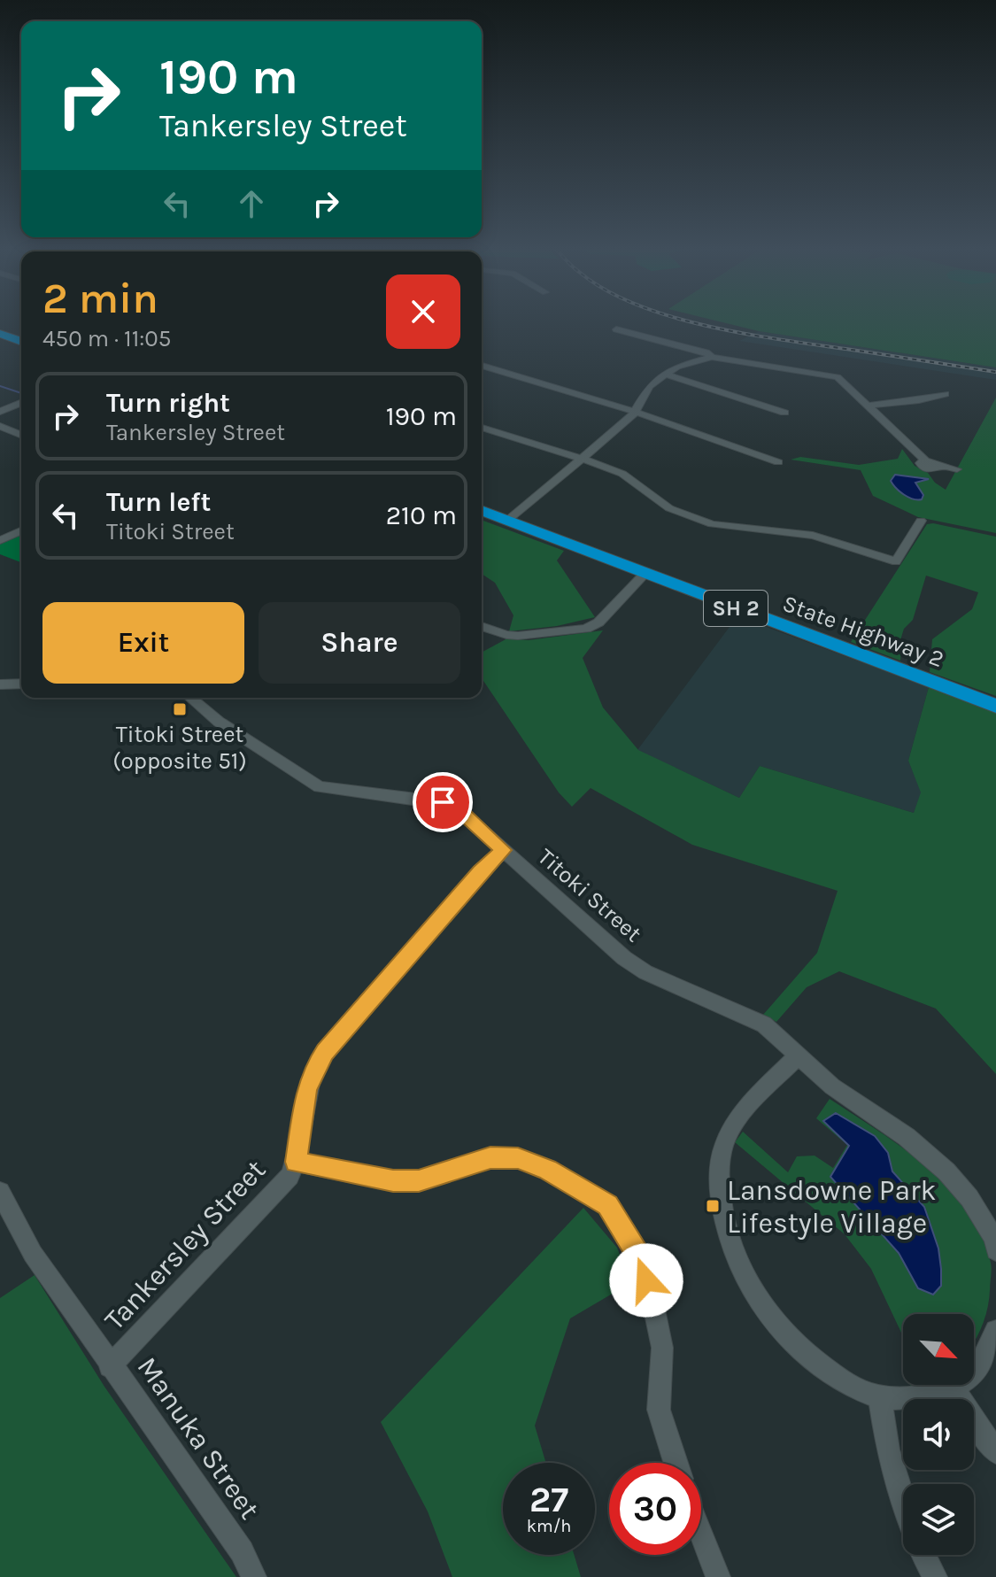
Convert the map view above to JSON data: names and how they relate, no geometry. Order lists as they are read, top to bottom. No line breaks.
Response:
{"streets":{"highway":["SH 2","State Highway 2"],"street":["Titoki Street","Tankersley Street","Manuka Street"]},"crossings":[["Titoki Street","Tankersley Street"],["Tankersley Street","Manuka Street"]],"places":{"transit":["Titoki Street (opposite 51)","Lansdowne Park Lifestyle Village"]},"north":"bottom right","page":{"turn":["190 m","Tankersley Street"],"heading":["2 min","450 m · 11:05"],"list":[{"name":"Turn right","note":"Tankersley Street","value":"190 m"},{"name":"Turn left","note":"Titoki Street","value":"210 m"}],"buttons":["Exit","Share"],"speed":"27 km/h","limit":"30"}}
